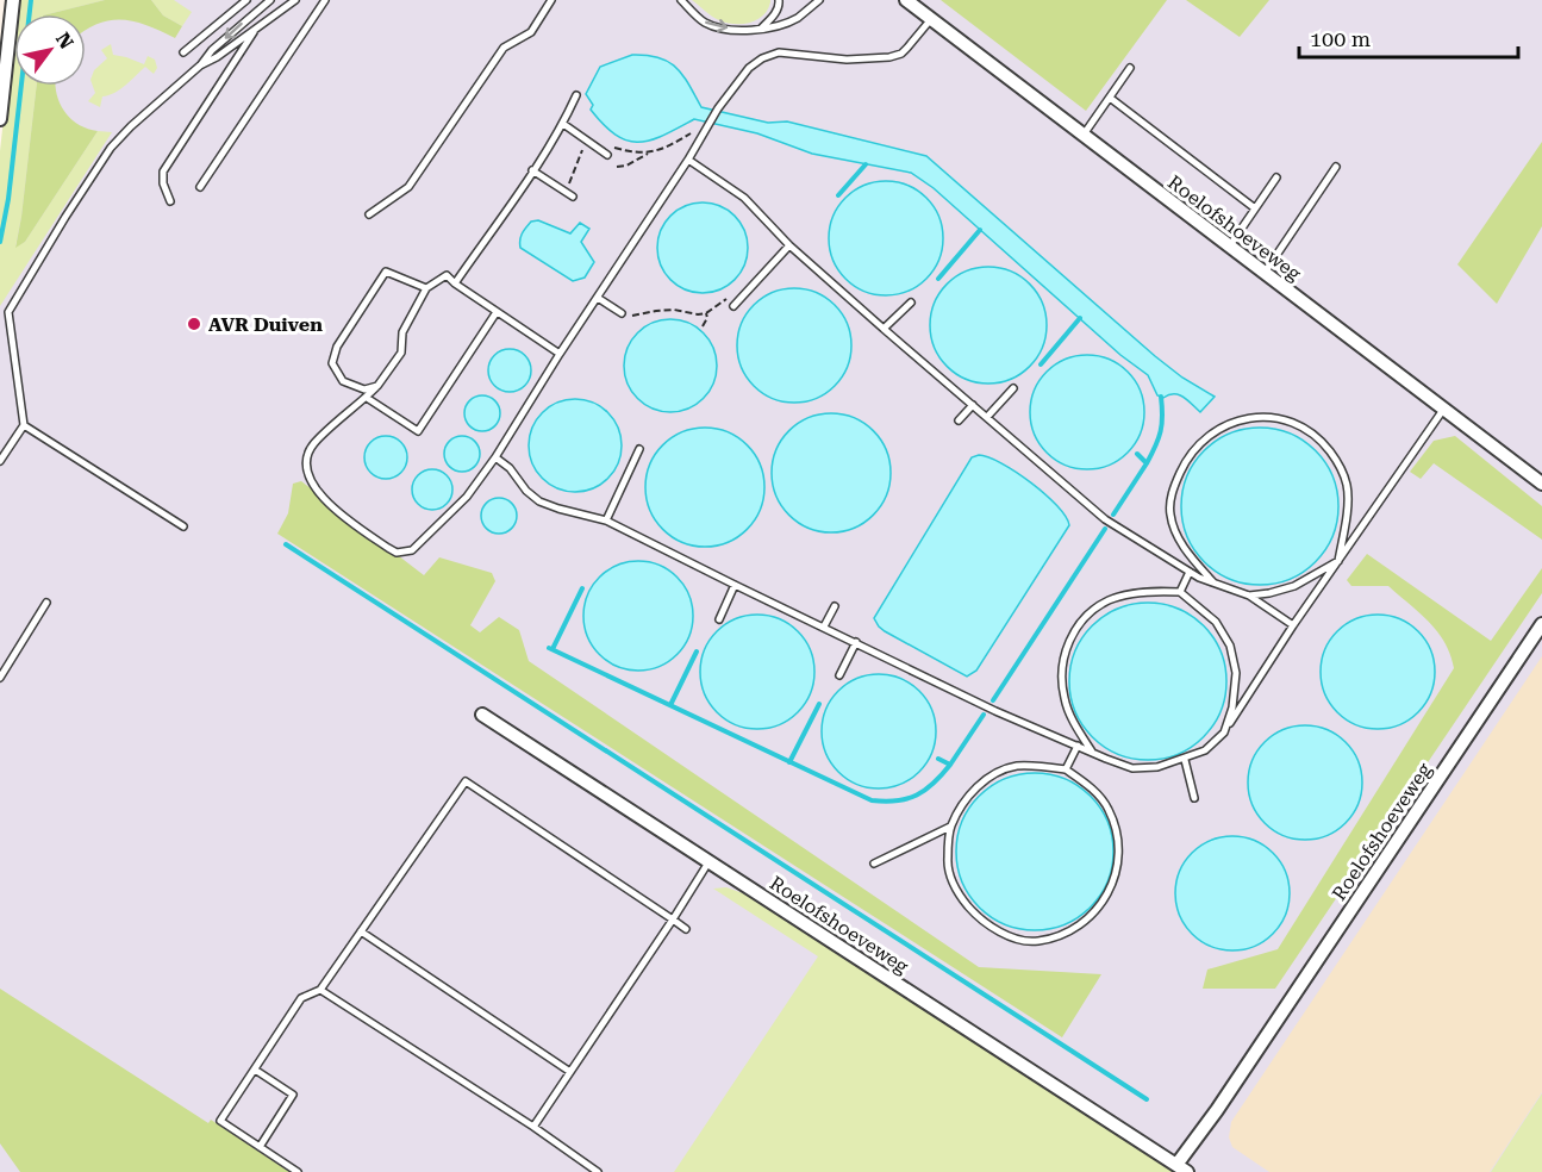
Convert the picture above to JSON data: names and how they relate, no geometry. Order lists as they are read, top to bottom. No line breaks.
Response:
{"streets":{"street":["Roelofshoeveweg"]},"places":["AVR Duiven"],"scale_bar":"100 m","north":"top right"}
